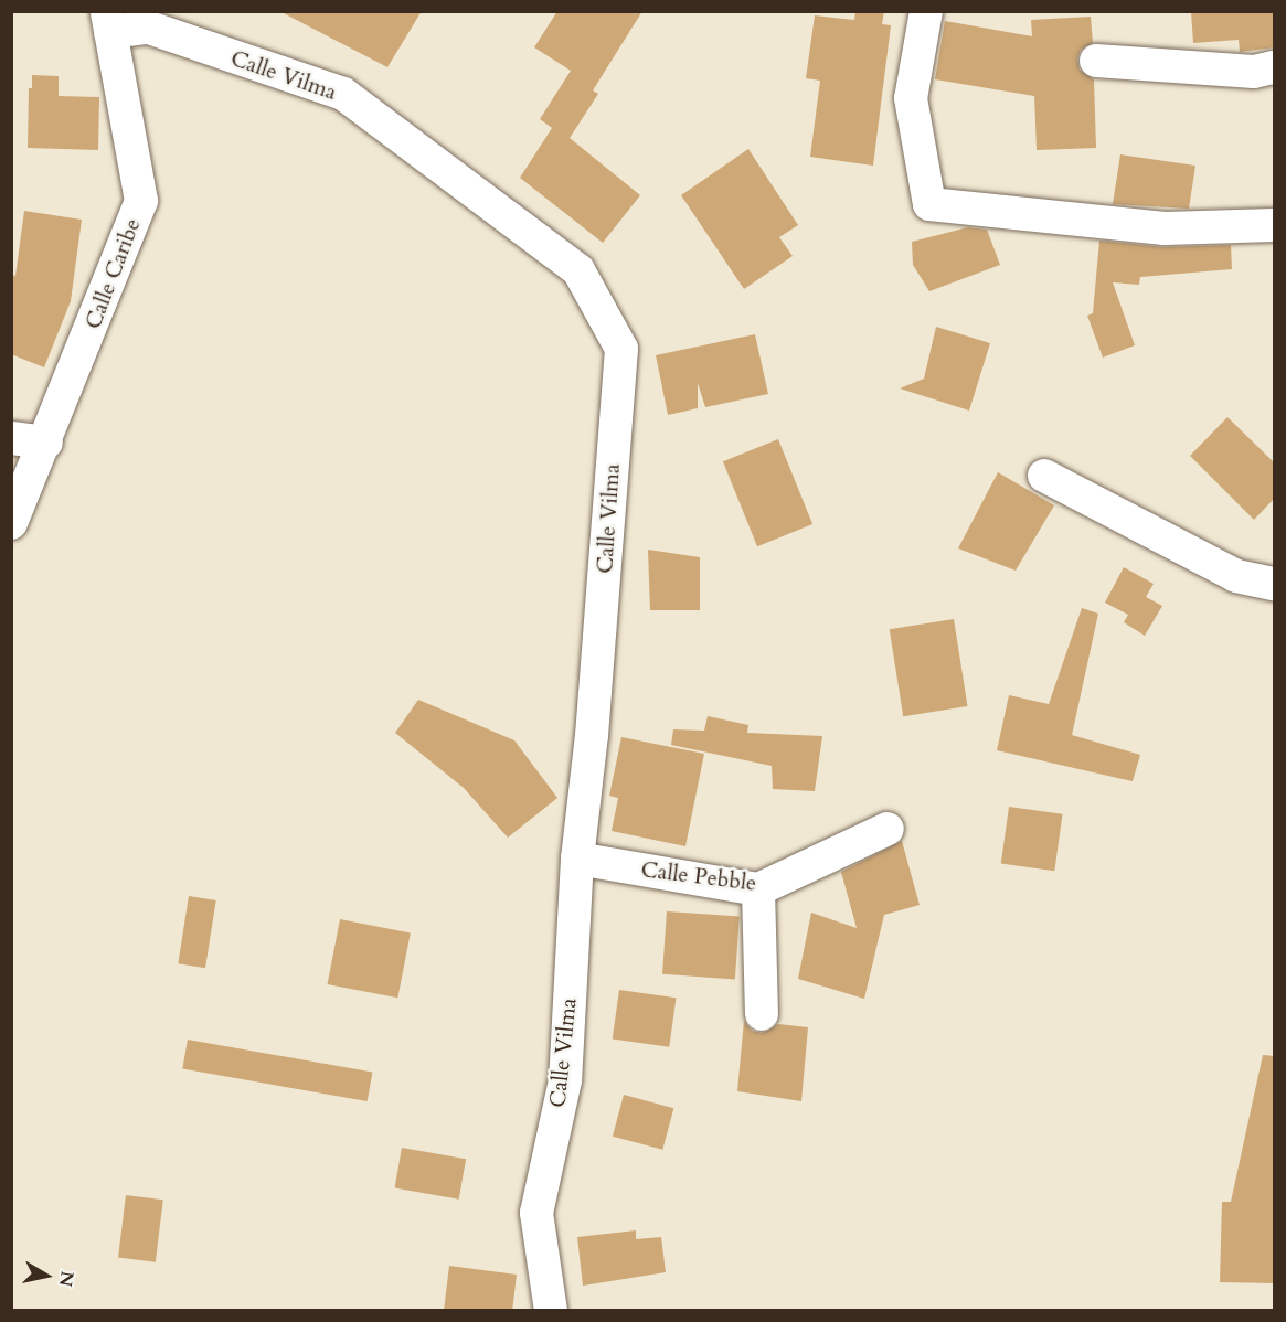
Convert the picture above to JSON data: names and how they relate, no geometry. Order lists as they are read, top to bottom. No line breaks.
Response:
{"streets":{"street":["Calle Vilma","Calle Caribe","Calle Pebble"]},"crossings":[["Calle Vilma","Calle Caribe"],["Calle Vilma","Calle Pebble"]],"north":"right"}
